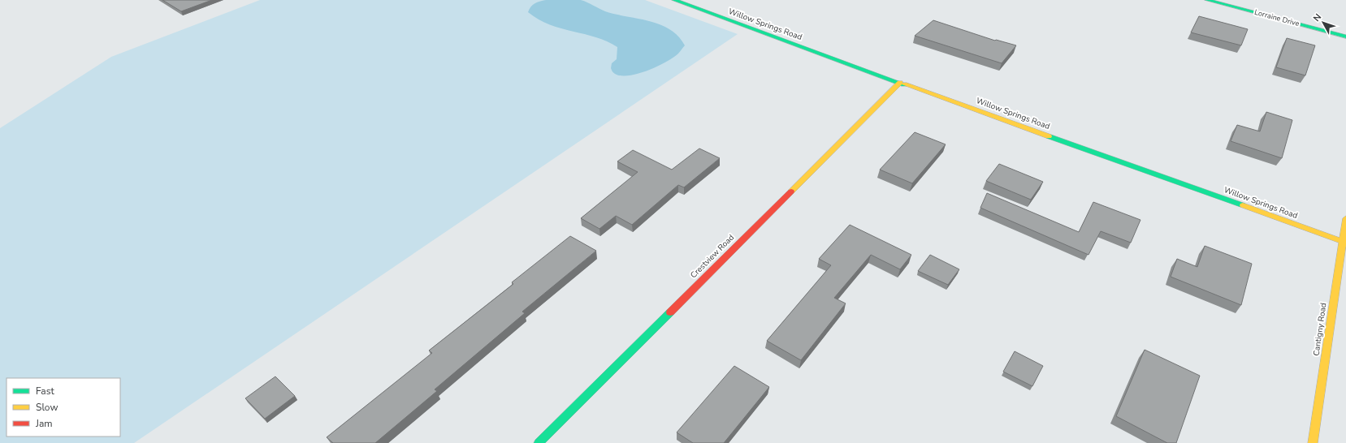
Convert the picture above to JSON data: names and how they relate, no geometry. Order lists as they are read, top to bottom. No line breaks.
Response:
{"streets":{"street":["Lorraine Drive","Willow Springs Road","Crestview Road","Cantigny Road"]},"crossings":[["Willow Springs Road","Crestview Road"],["Willow Springs Road","Cantigny Road"]],"legend":["Fast","Slow","Jam"],"north":"top left"}
